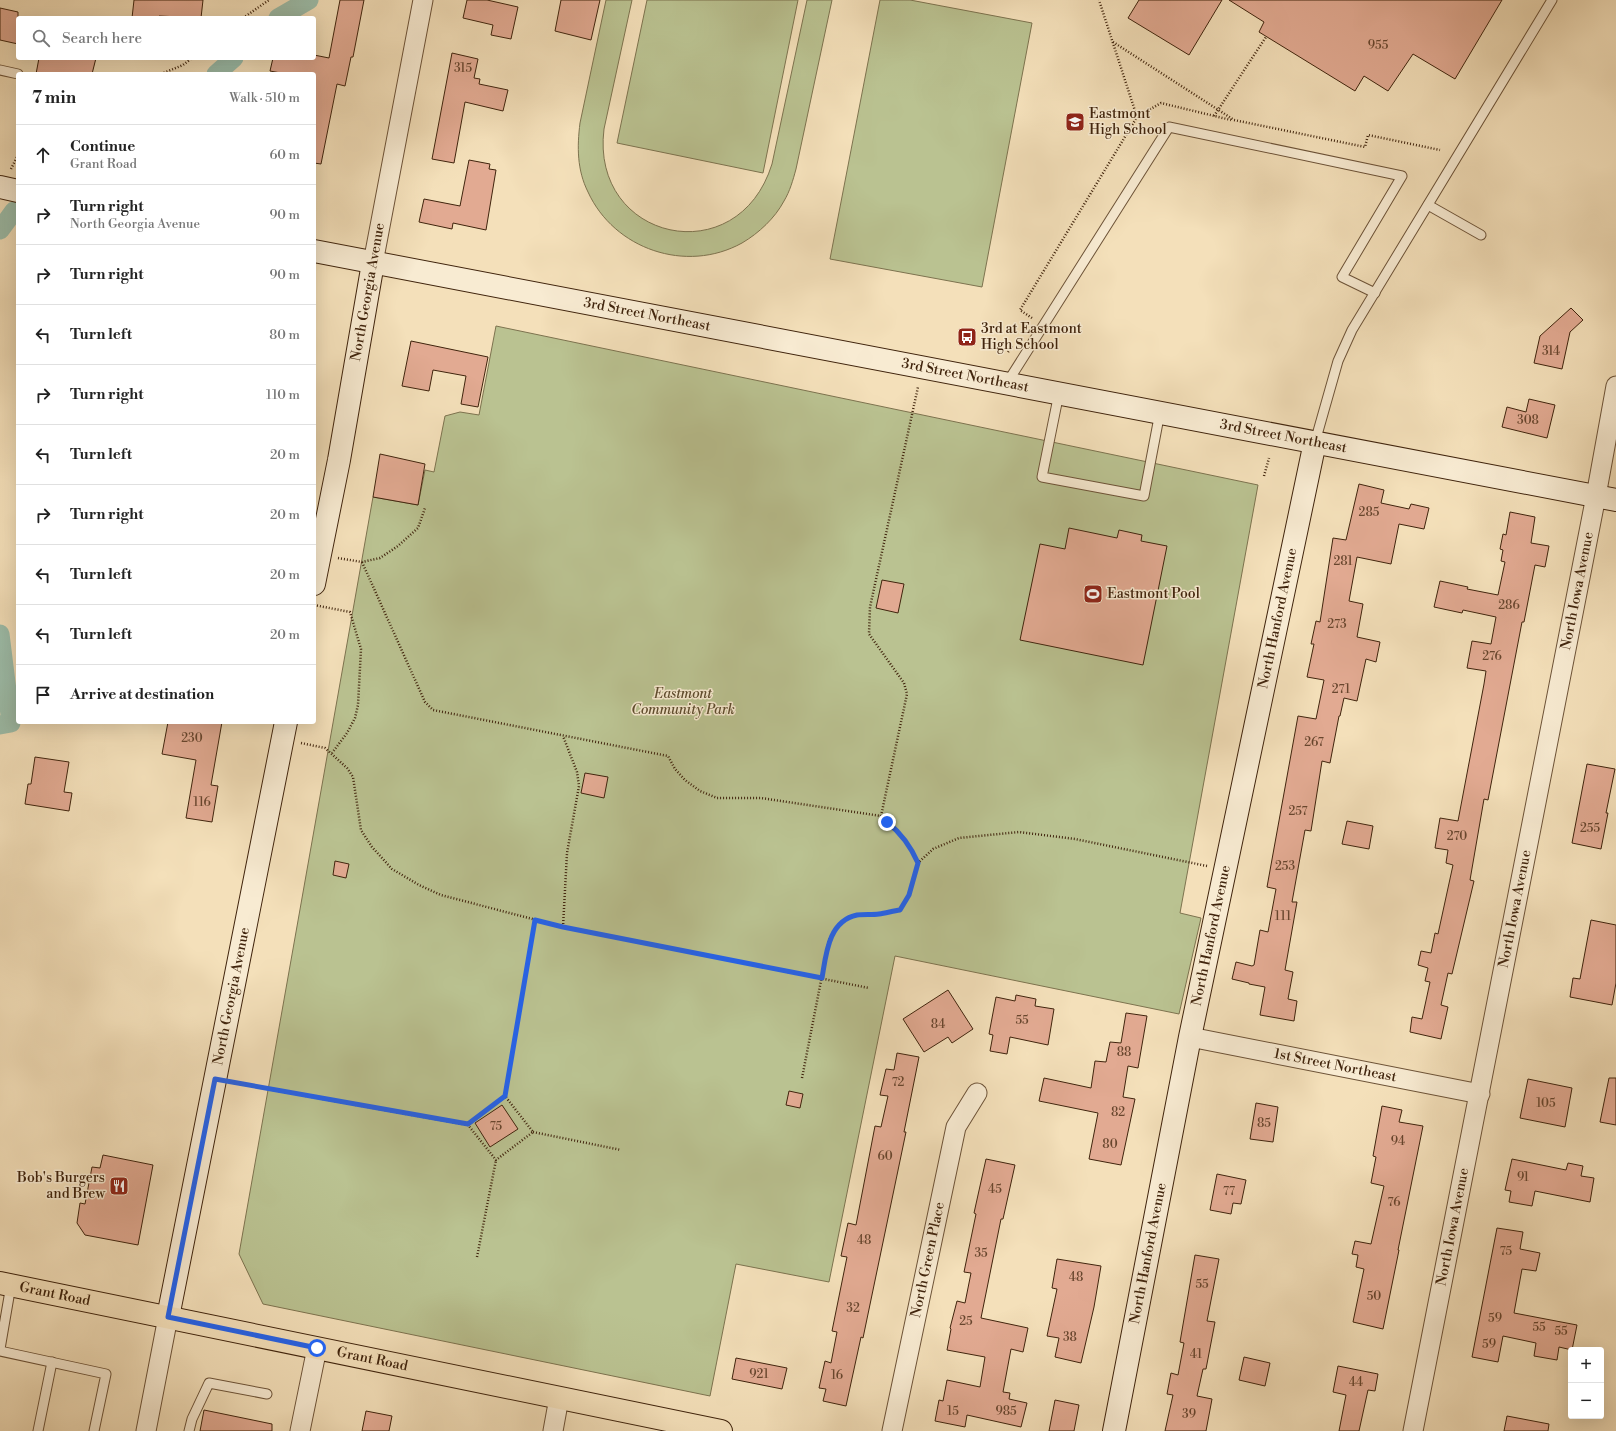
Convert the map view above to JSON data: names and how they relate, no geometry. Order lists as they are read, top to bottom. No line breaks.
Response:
{"streets":{"main road":["Grant Road"],"street":["North Georgia Avenue","3rd Street Northeast","North Iowa Avenue","North Hanford Avenue","1st Street Northeast","North Green Place"]},"crossings":[["North Georgia Avenue","3rd Street Northeast"],["North Georgia Avenue","Grant Road"],["3rd Street Northeast","North Iowa Avenue"],["3rd Street Northeast","North Hanford Avenue"],["North Iowa Avenue","1st Street Northeast"],["North Hanford Avenue","1st Street Northeast"]],"parks":["Eastmont Community Park"],"places":{"school or university":["Eastmont High School"],"bus stop":["3rd at Eastmont High School"],"sports":["Eastmont Pool"],"restaurant":["Bob's Burgers and Brew"]},"house_numbers":["955","315","314","308","285","281","286","273","276","271","230","267","116","257","255","270","253","111","55","84","88","72","105","82","85","75","94","80","60","91","45","77","76","48","75","35","48","55","50","32","59","25","55","55","38","59","41","921","16","44","15","985","39"],"page":{"search":"Search here","heading":["7 min","Walk · 510 m"],"list":[["Continue","Grant Road","60 m"],["Turn right","North Georgia Avenue","90 m"],["Turn right","90 m"],["Turn left","80 m"],["Turn right","110 m"],["Turn left","20 m"],["Turn right","20 m"],["Turn left","20 m"],["Turn left","20 m"],"Arrive at destination"],"map_buttons":["+","−"]}}
